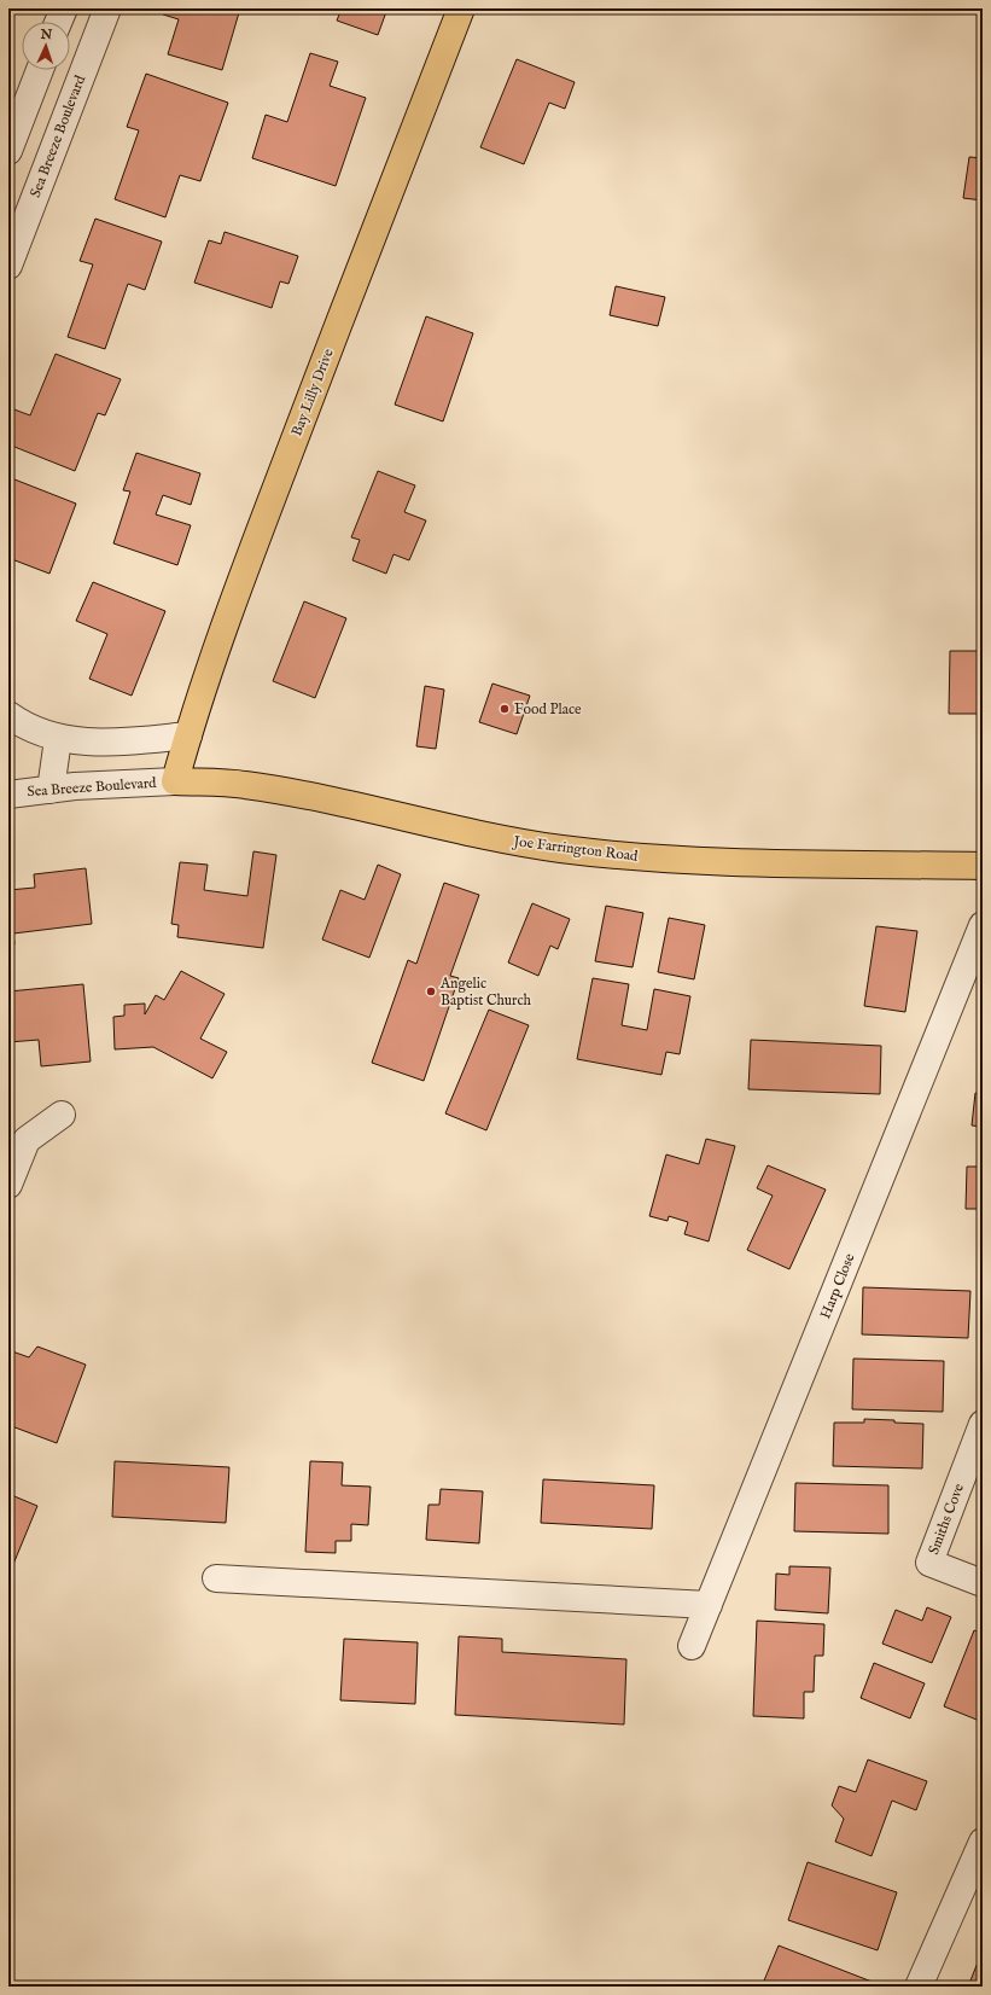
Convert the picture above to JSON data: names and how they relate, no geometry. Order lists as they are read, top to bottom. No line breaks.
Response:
{"streets":{"main road":["Bay Lilly Drive","Joe Farrington Road"],"street":["Sea Breeze Boulevard","Harp Close","Smiths Cove"]},"crossings":[["Sea Breeze Boulevard","Bay Lilly Drive"],["Sea Breeze Boulevard","Joe Farrington Road"],["Bay Lilly Drive","Joe Farrington Road"]],"places":["Food Place","Angelic Baptist Church"],"north":"top"}
